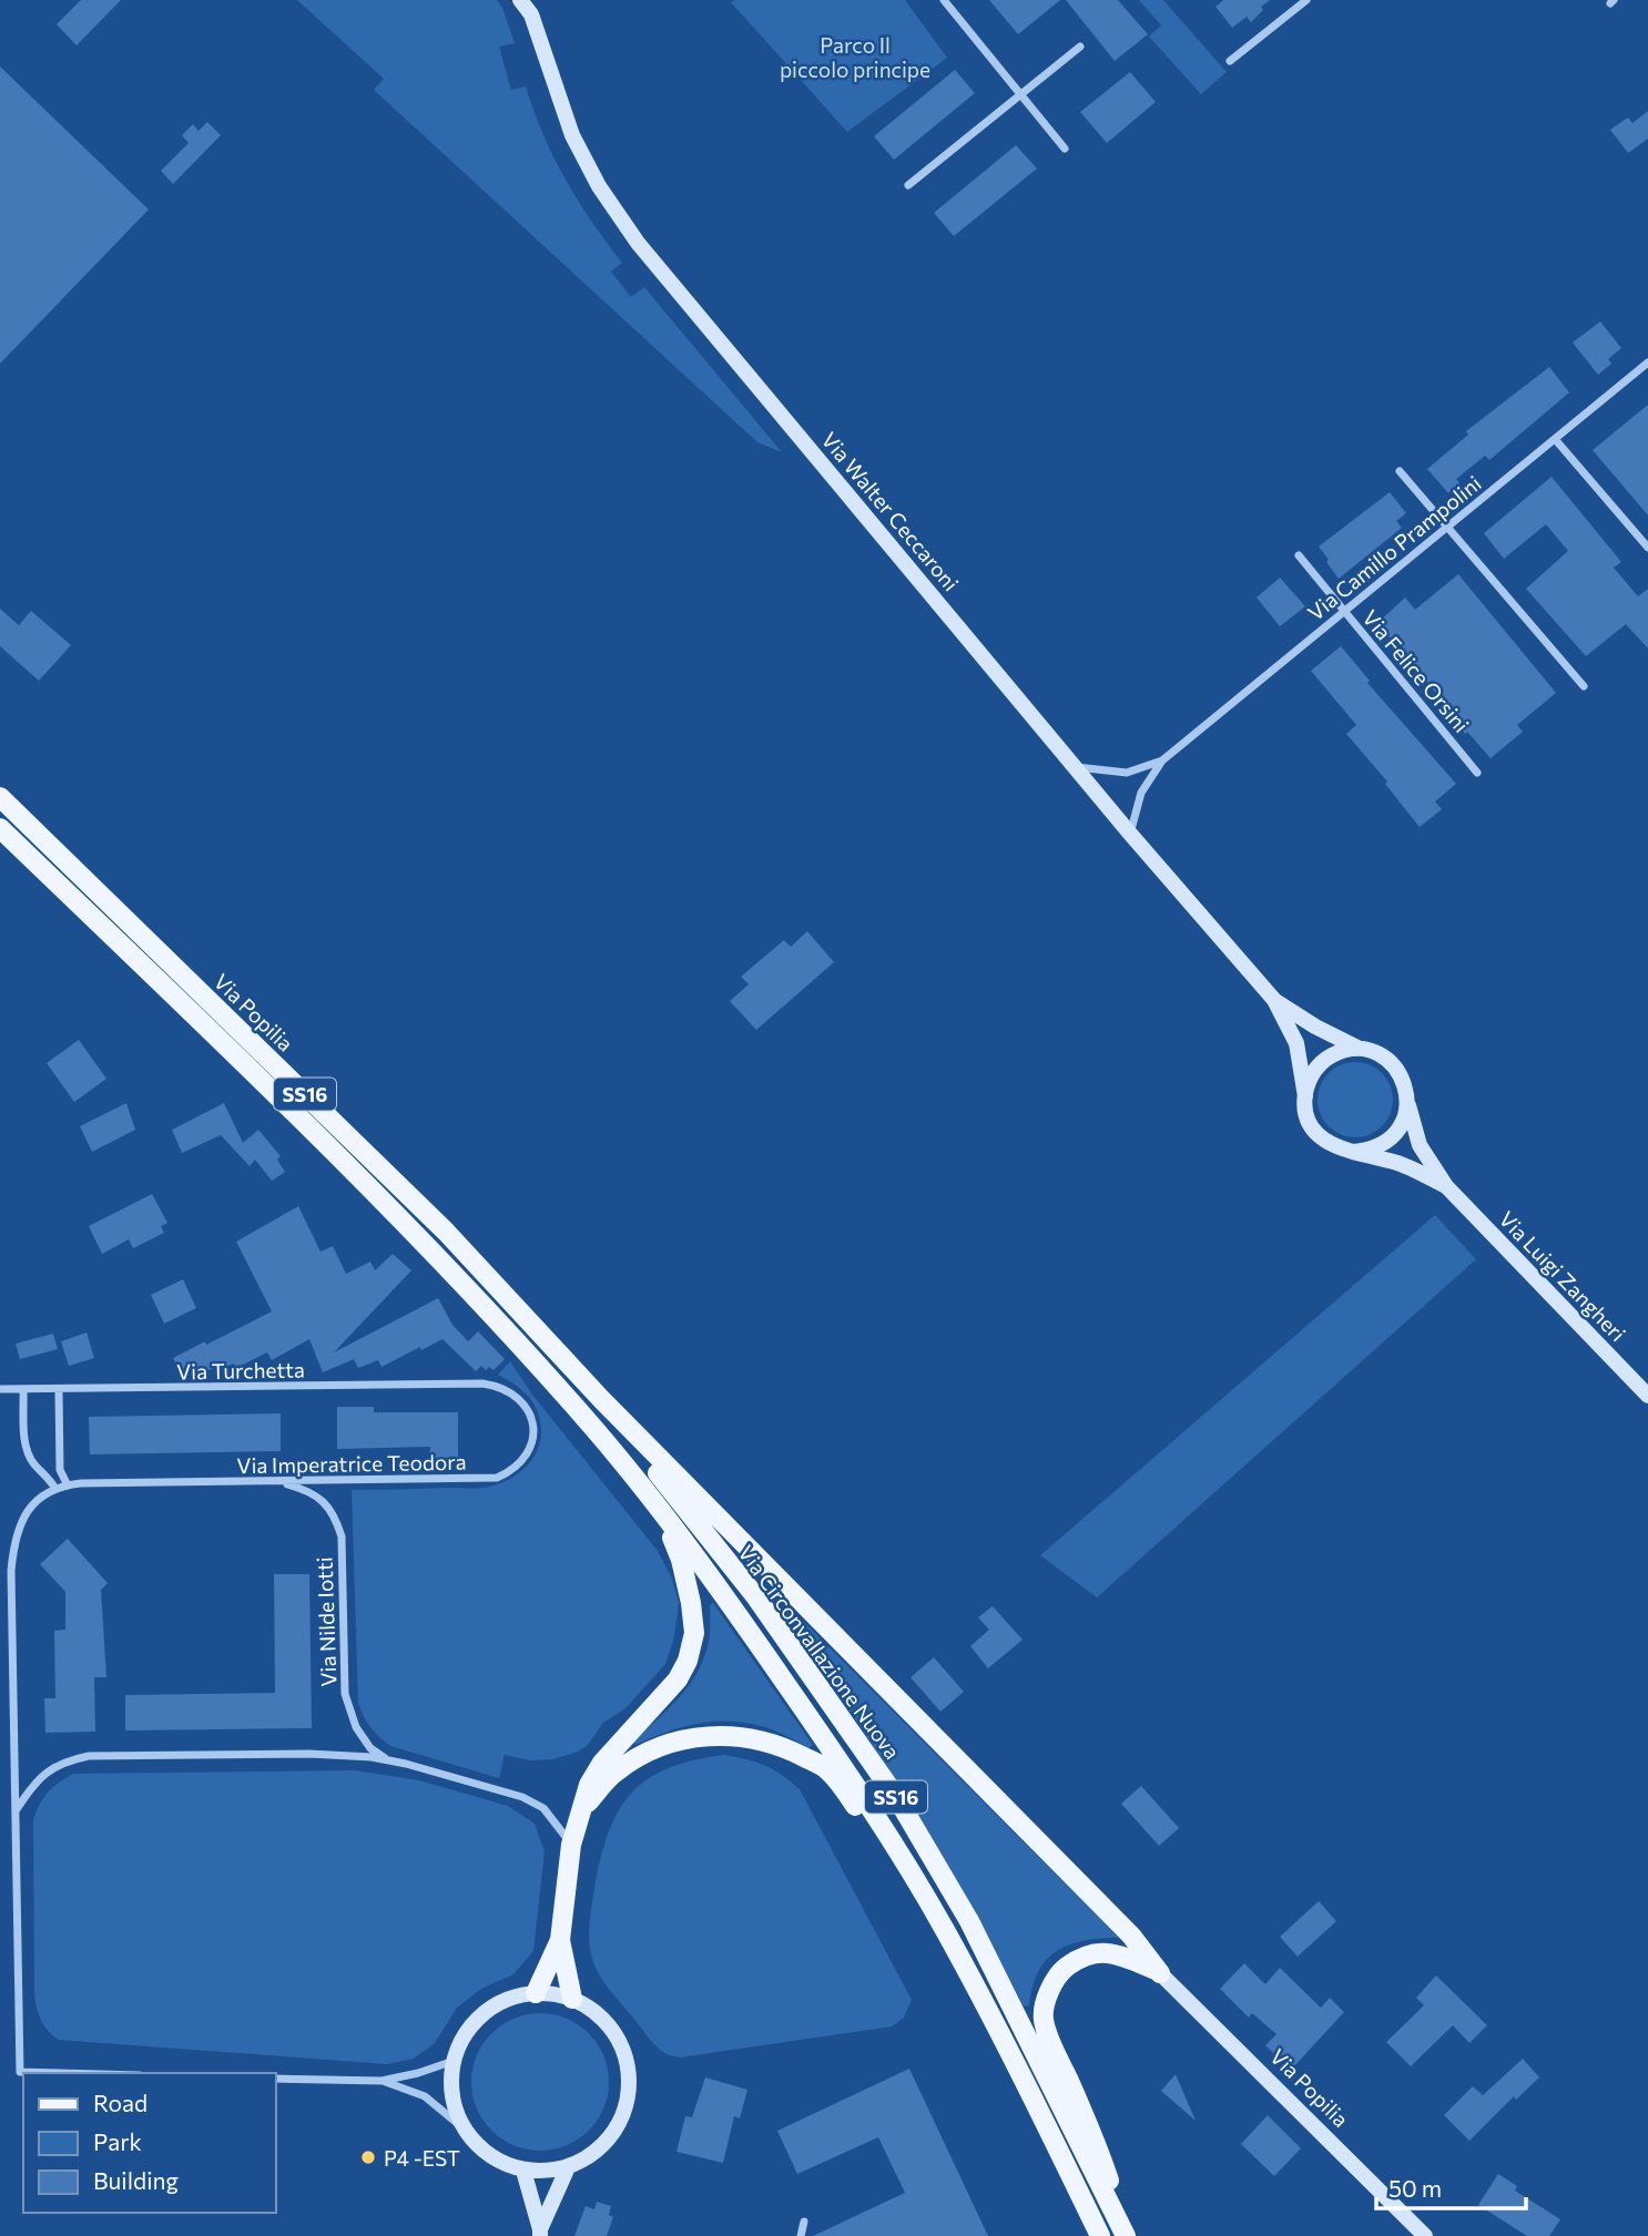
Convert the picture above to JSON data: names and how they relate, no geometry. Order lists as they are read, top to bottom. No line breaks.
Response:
{"streets":{"main road":["Via Popilia","SS16","Via Circonvallazione Nuova"],"street":["Via Walter Ceccaroni","Via Camillo Prampolini","Via Felice Orsini","Via Luigi Zangheri","Via Turchetta","Via Imperatrice Teodora","Via Nilde Iotti"]},"crossings":[["Via Walter Ceccaroni","Via Camillo Prampolini"],["Via Walter Ceccaroni","Via Luigi Zangheri"],["Via Camillo Prampolini","Via Felice Orsini"],["Via Popilia","Via Circonvallazione Nuova"],["Via Turchetta","Via Imperatrice Teodora"],["Via Imperatrice Teodora","Via Nilde Iotti"]],"parks":["Parco Il piccolo principe"],"places":["P4 -EST"],"legend":["Road","Park","Building"],"scale_bar":"50 m"}
